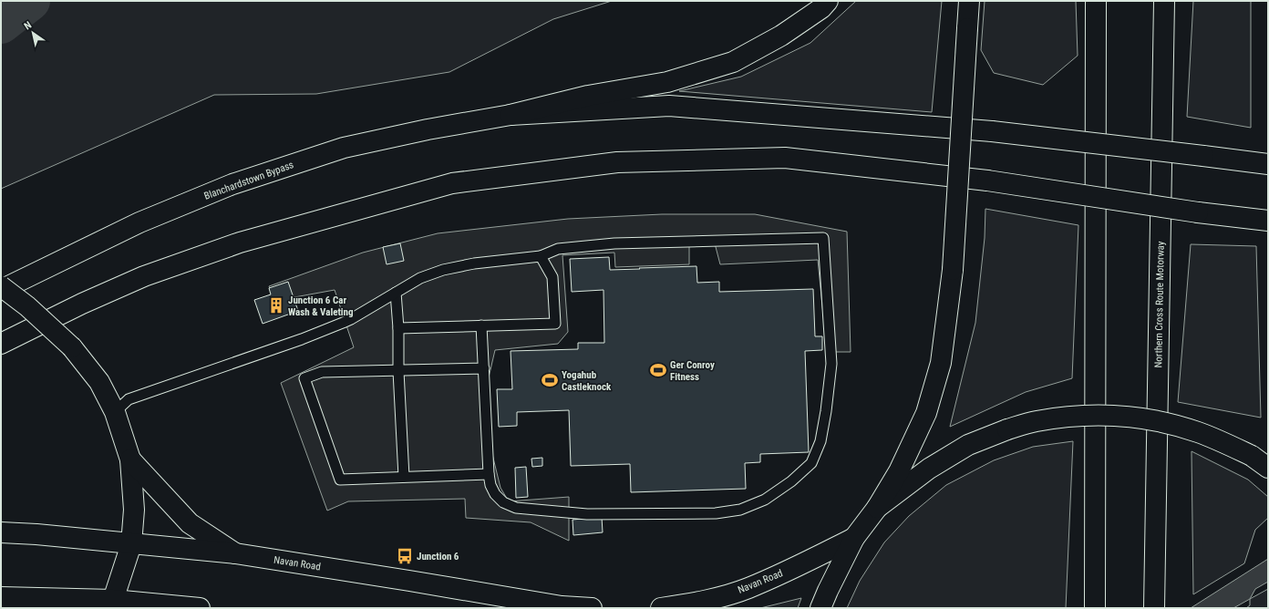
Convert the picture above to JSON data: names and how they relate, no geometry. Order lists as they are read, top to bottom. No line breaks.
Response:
{"streets":{"main road":["Blanchardstown Bypass","Northern Cross Route Motorway","Navan Road"]},"places":{"building":["Junction 6 Car Wash & Valeting"],"sports":["Ger Conroy Fitness","Yogahub Castleknock"],"bus stop":["Junction 6"]},"north":"top left"}
